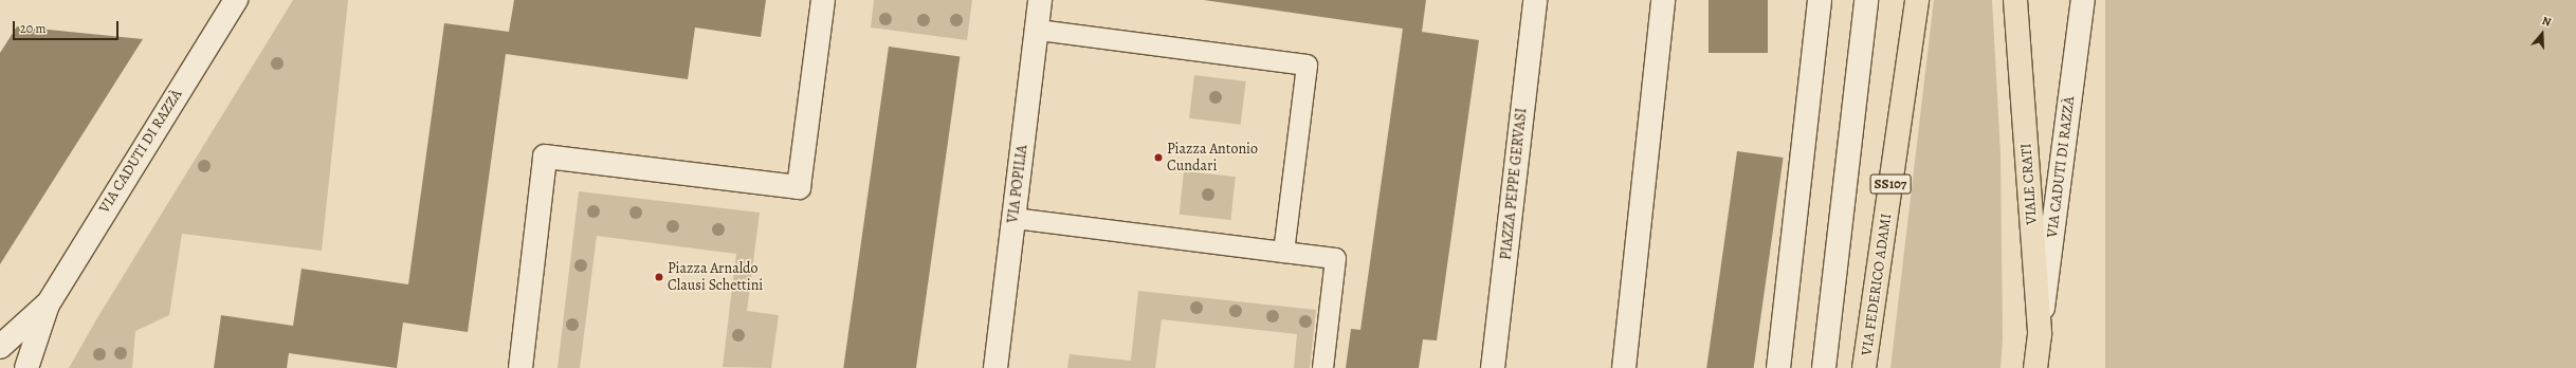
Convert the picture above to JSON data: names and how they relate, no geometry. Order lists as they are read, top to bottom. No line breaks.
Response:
{"streets":{"main road":["SS107","VIALE CRATI","VIA FEDERICO ADAMI"],"street":["VIA CADUTI DI RAZZÀ","VIA POPILIA","PIAZZA PEPPE GERVASI"]},"crossings":[["VIA CADUTI DI RAZZÀ","VIALE CRATI"]],"places":["Piazza Antonio Cundari","Piazza Arnaldo Clausi Schettini"],"scale_bar":"20 m","north":"top"}
